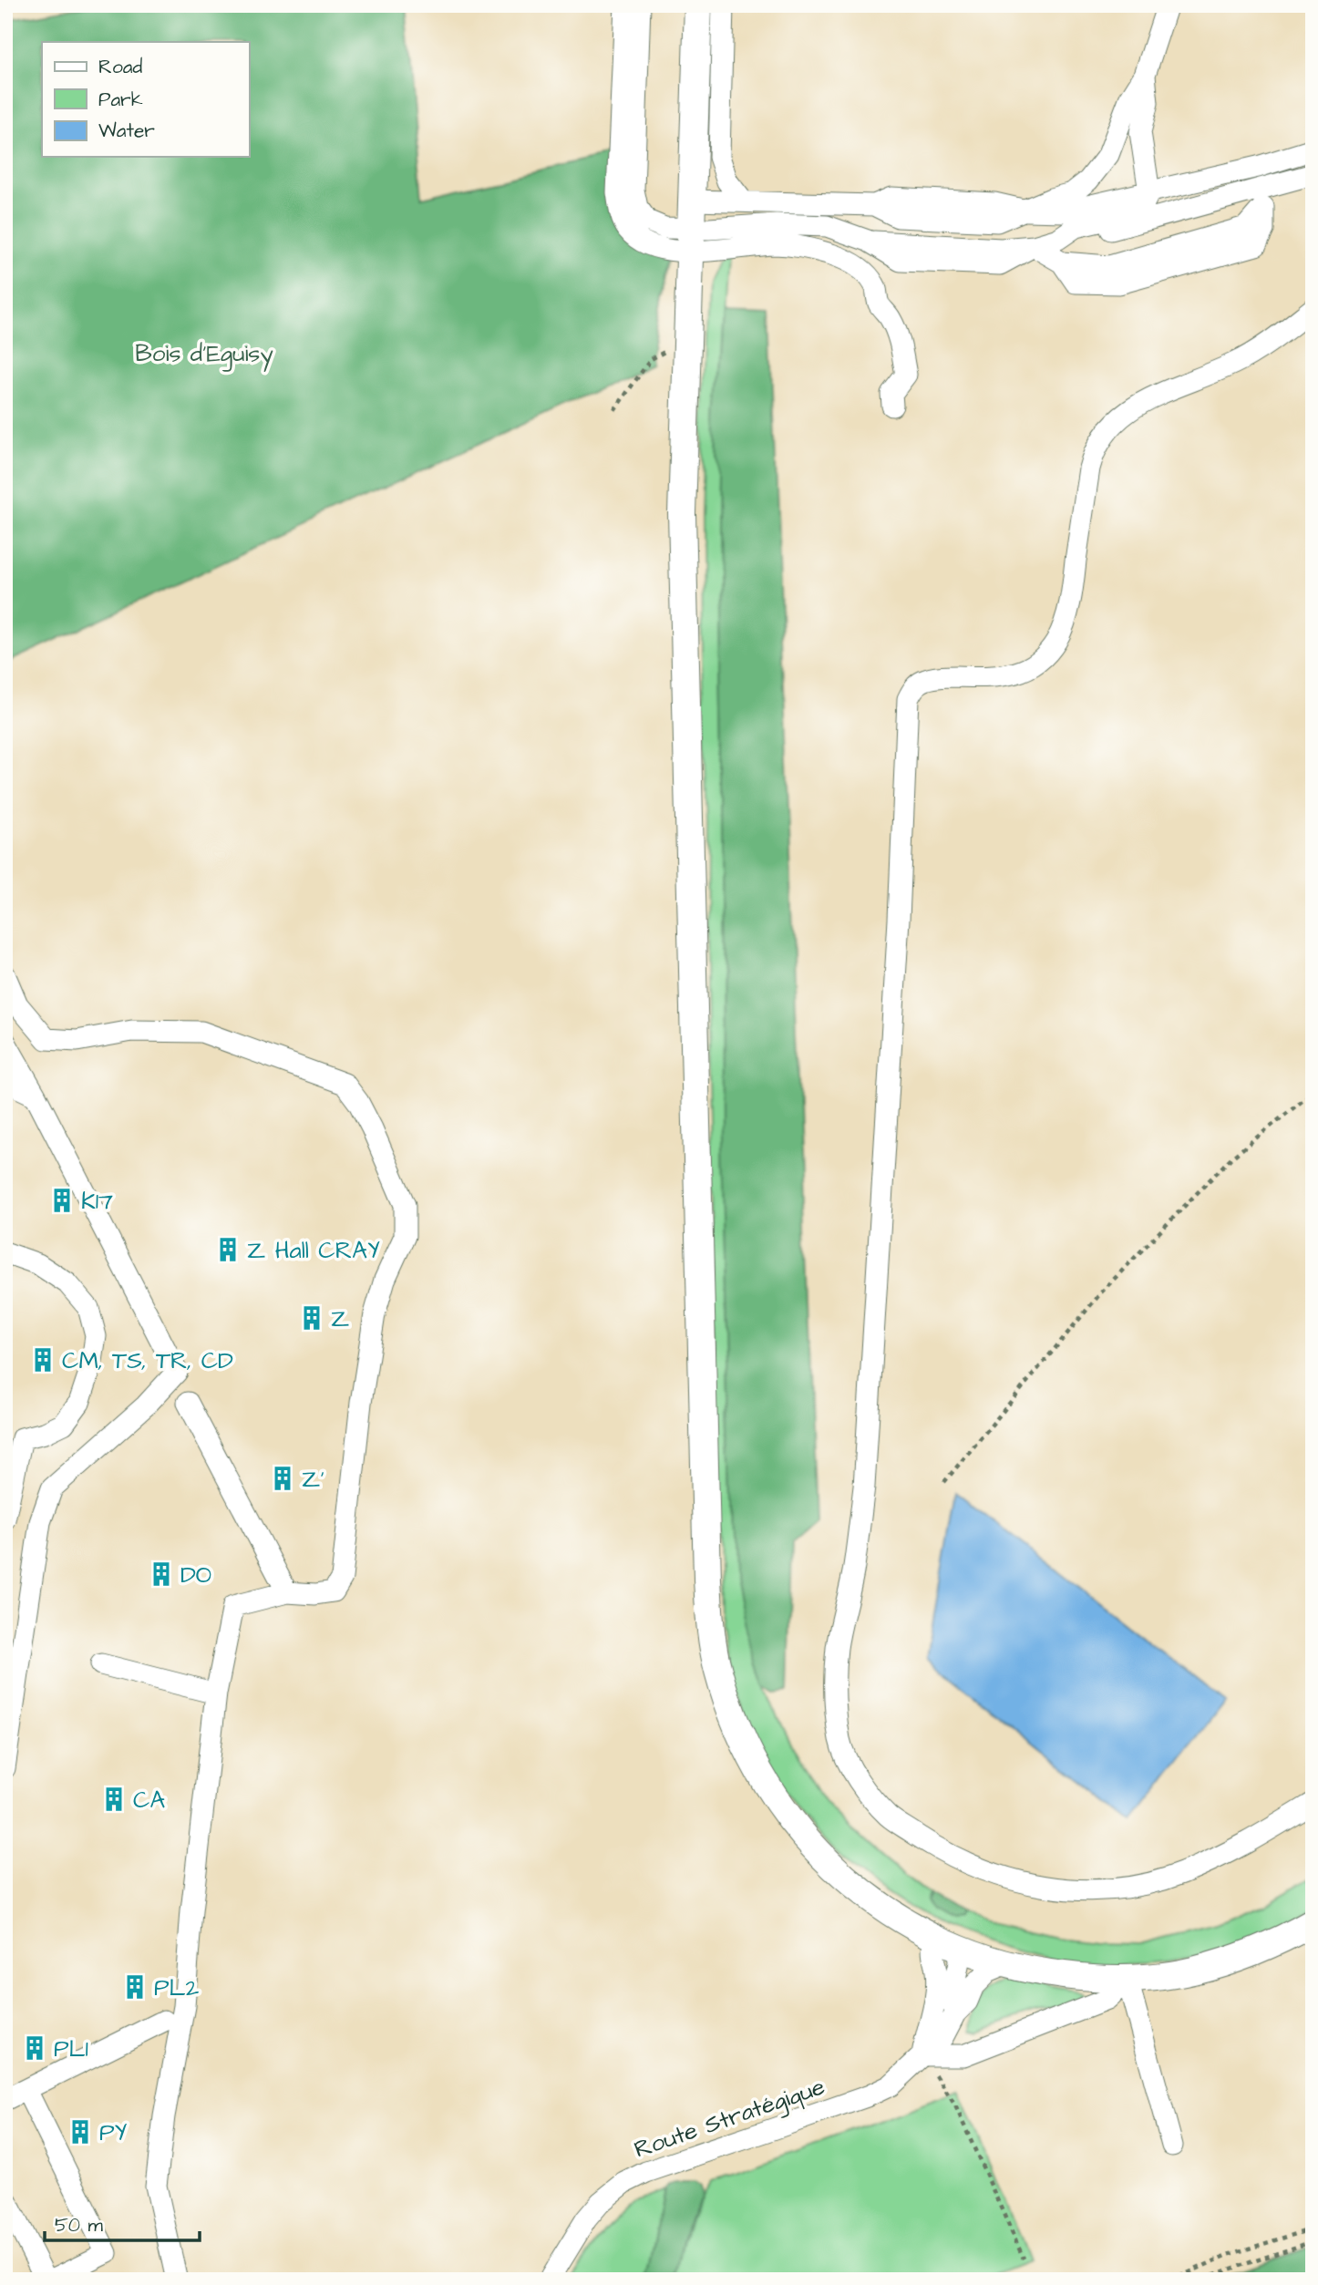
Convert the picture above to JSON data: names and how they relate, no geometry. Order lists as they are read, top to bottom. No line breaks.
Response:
{"streets":{"street":["Route Stratégique"]},"parks":["Bois d'Eguisy"],"places":{"building":["K17","Z Hall CRAY","Z","CM, TS, TR, CD","Z'","DO","CA","PL2","PL1","PY"]},"legend":["Road","Park","Water"],"scale_bar":"50 m"}
